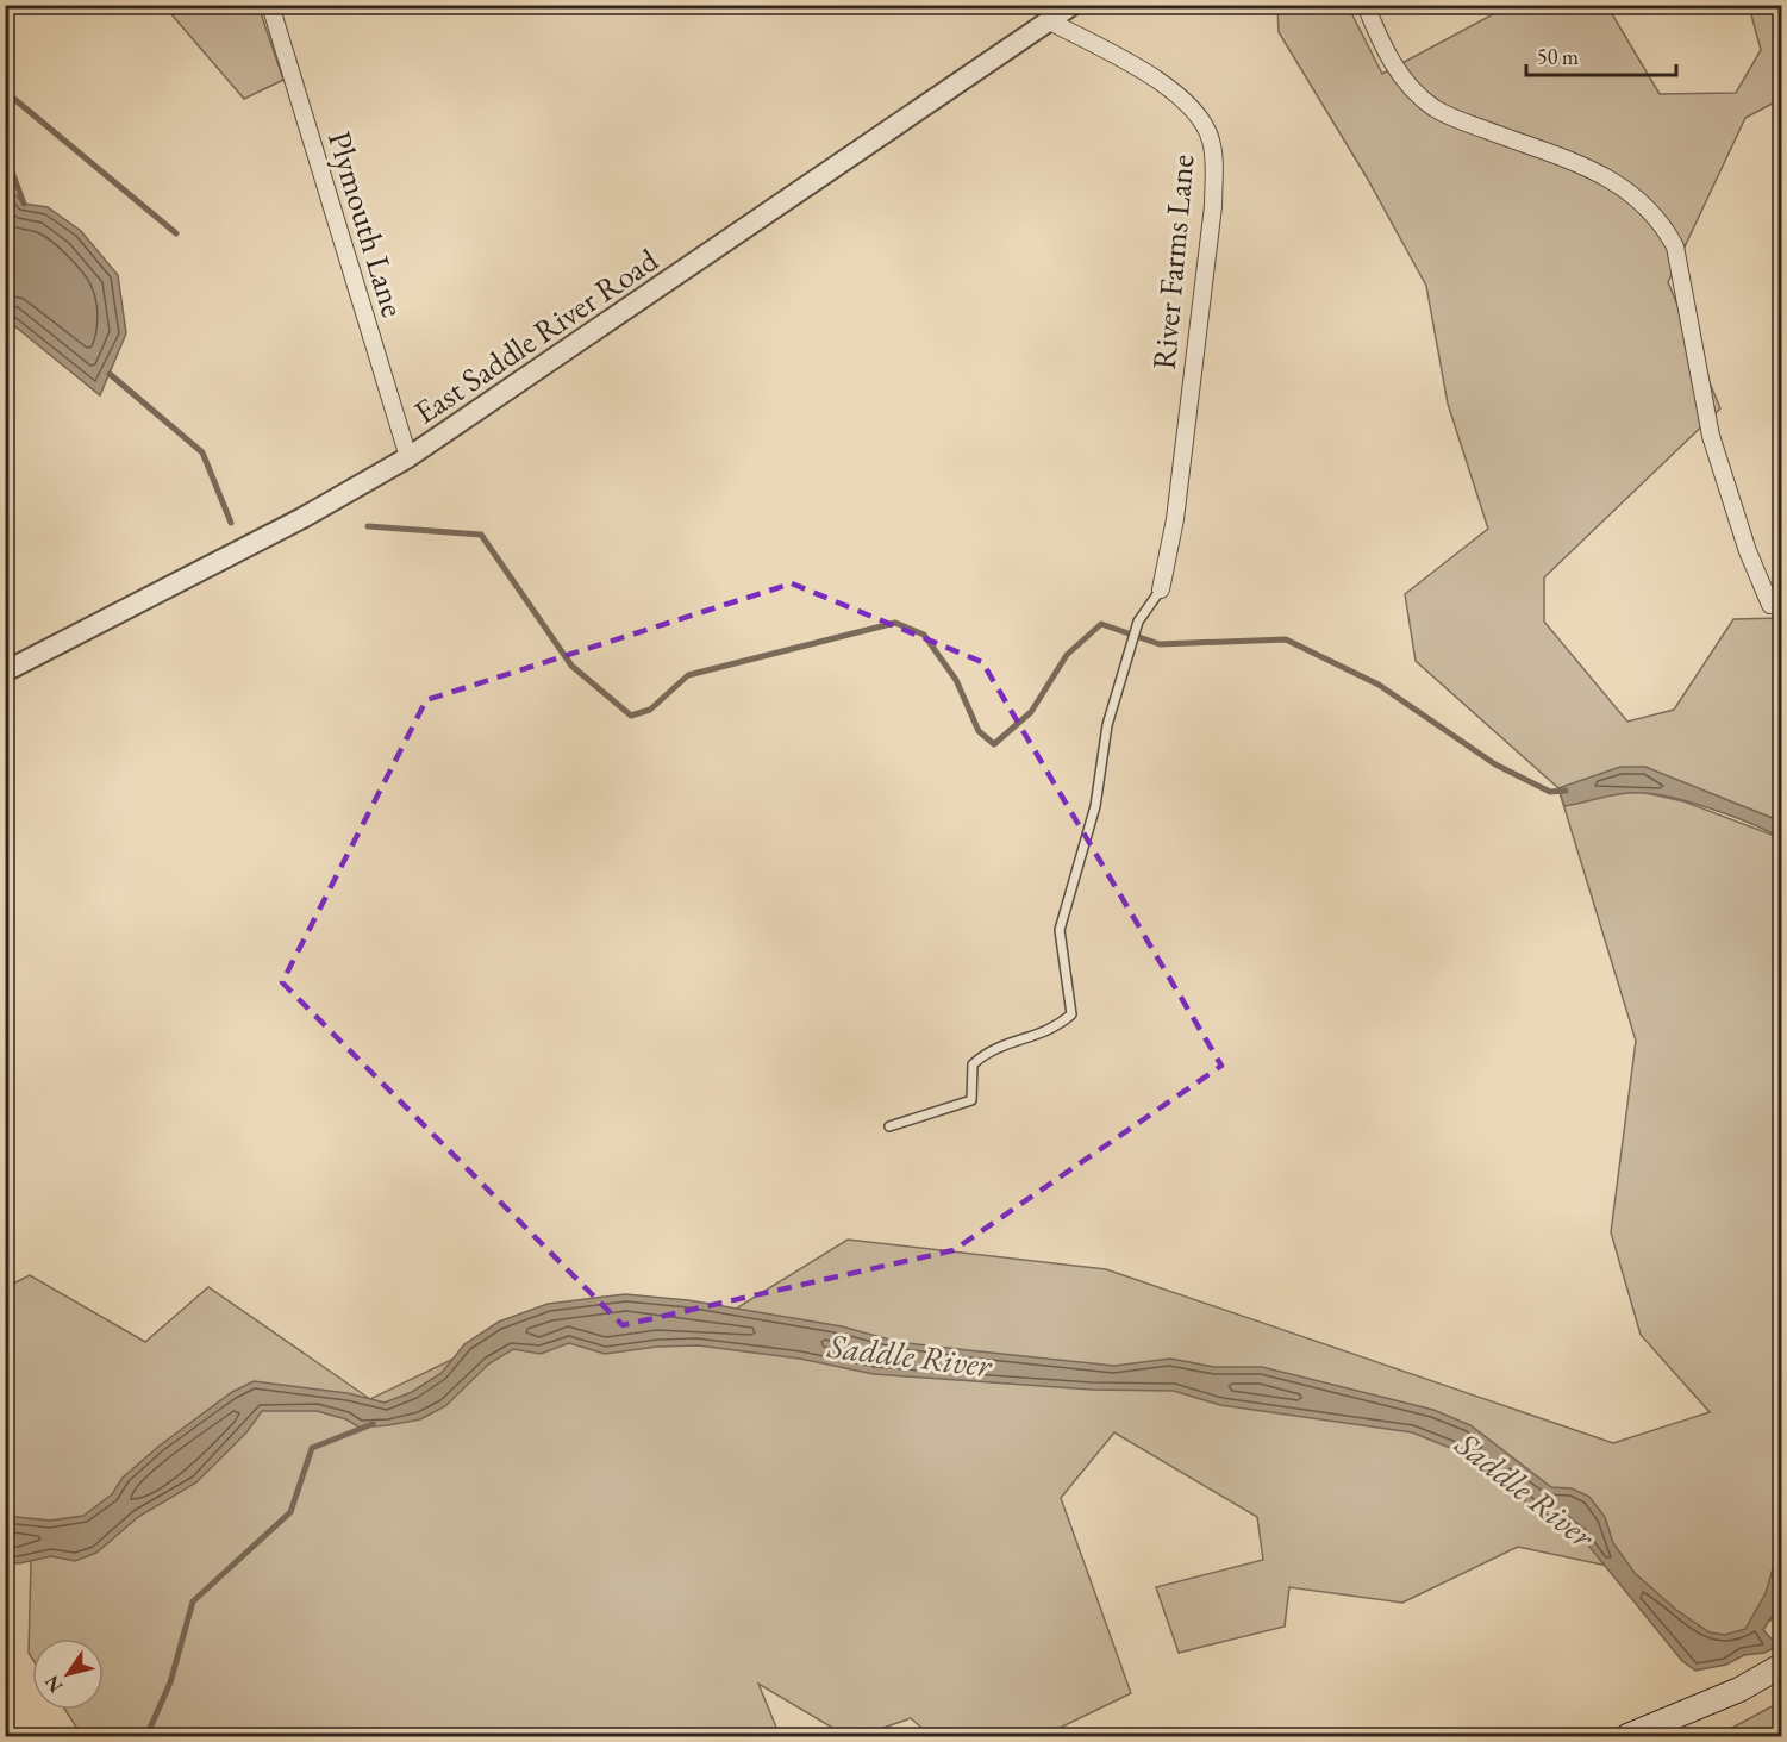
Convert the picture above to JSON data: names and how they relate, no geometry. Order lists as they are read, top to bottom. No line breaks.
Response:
{"streets":{"street":["Plymouth Lane","River Farms Lane","East Saddle River Road"]},"crossings":[["Plymouth Lane","East Saddle River Road"],["River Farms Lane","East Saddle River Road"]],"water":["Saddle River"],"scale_bar":"50 m","north":"bottom left"}
